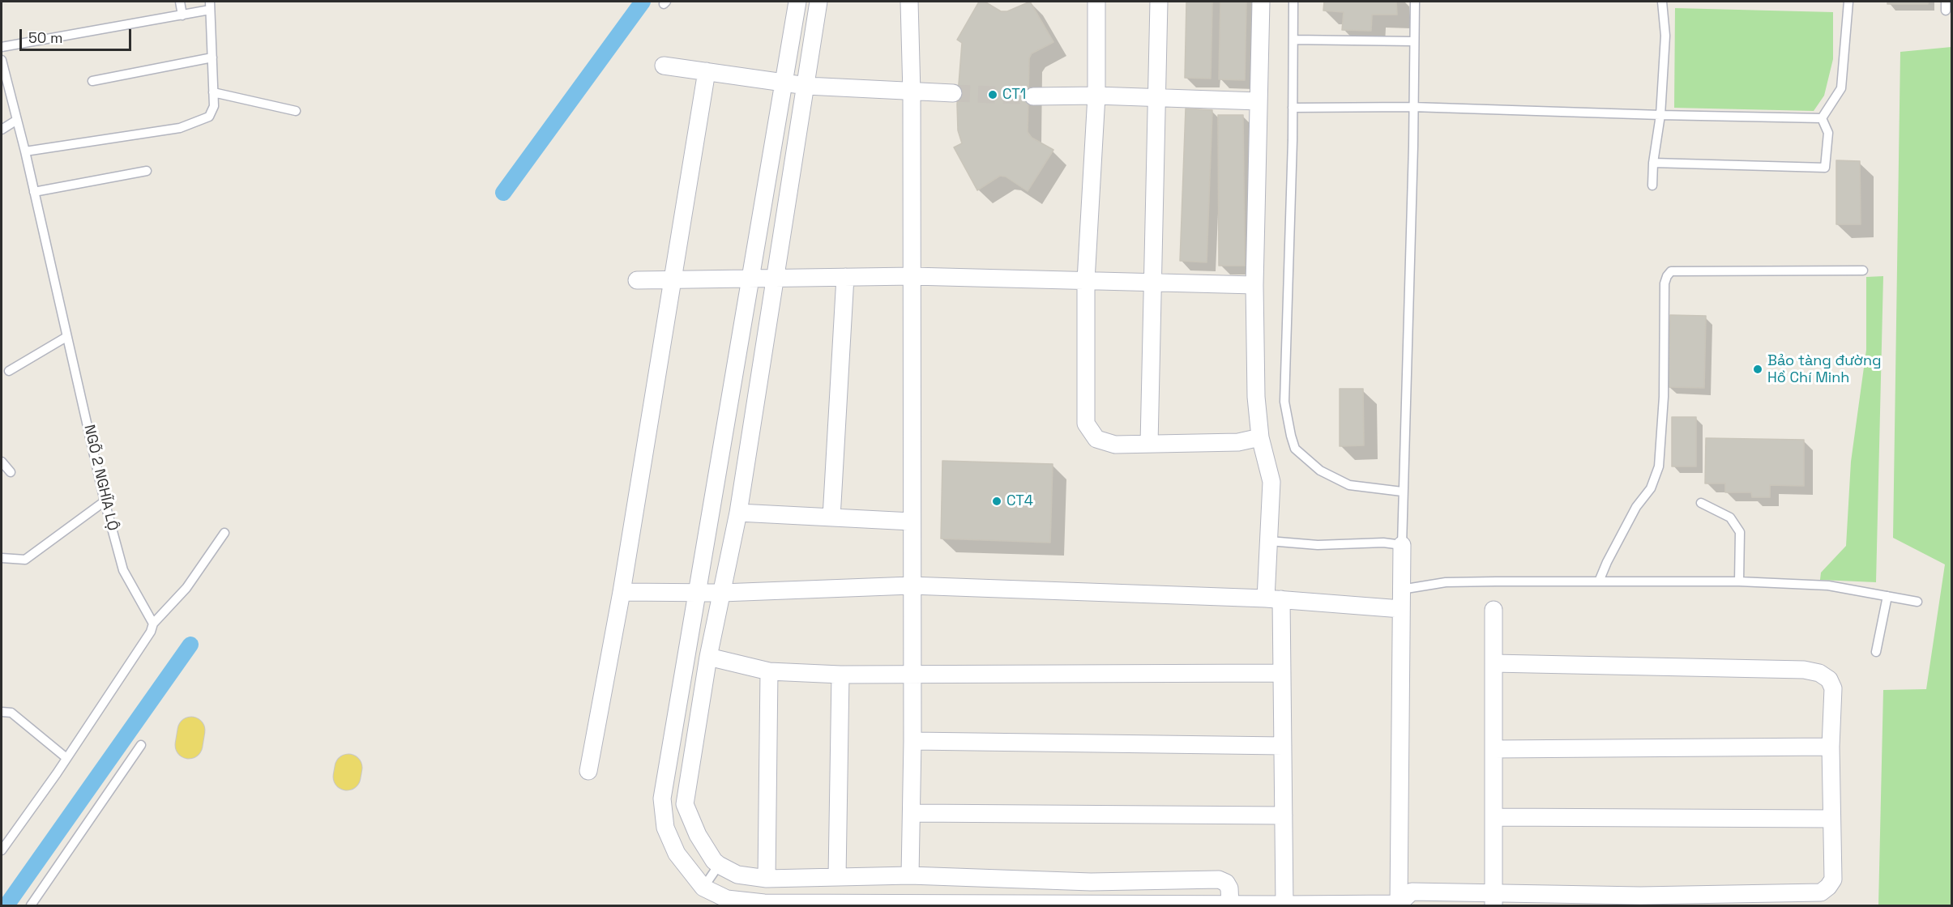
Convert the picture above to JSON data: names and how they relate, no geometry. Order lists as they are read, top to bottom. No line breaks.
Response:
{"streets":{"lane":["NGÕ 2 NGHĨA LỘ"]},"places":["CT1","Bảo tàng đường Hồ Chí Minh","CT4"],"scale_bar":"50 m"}
